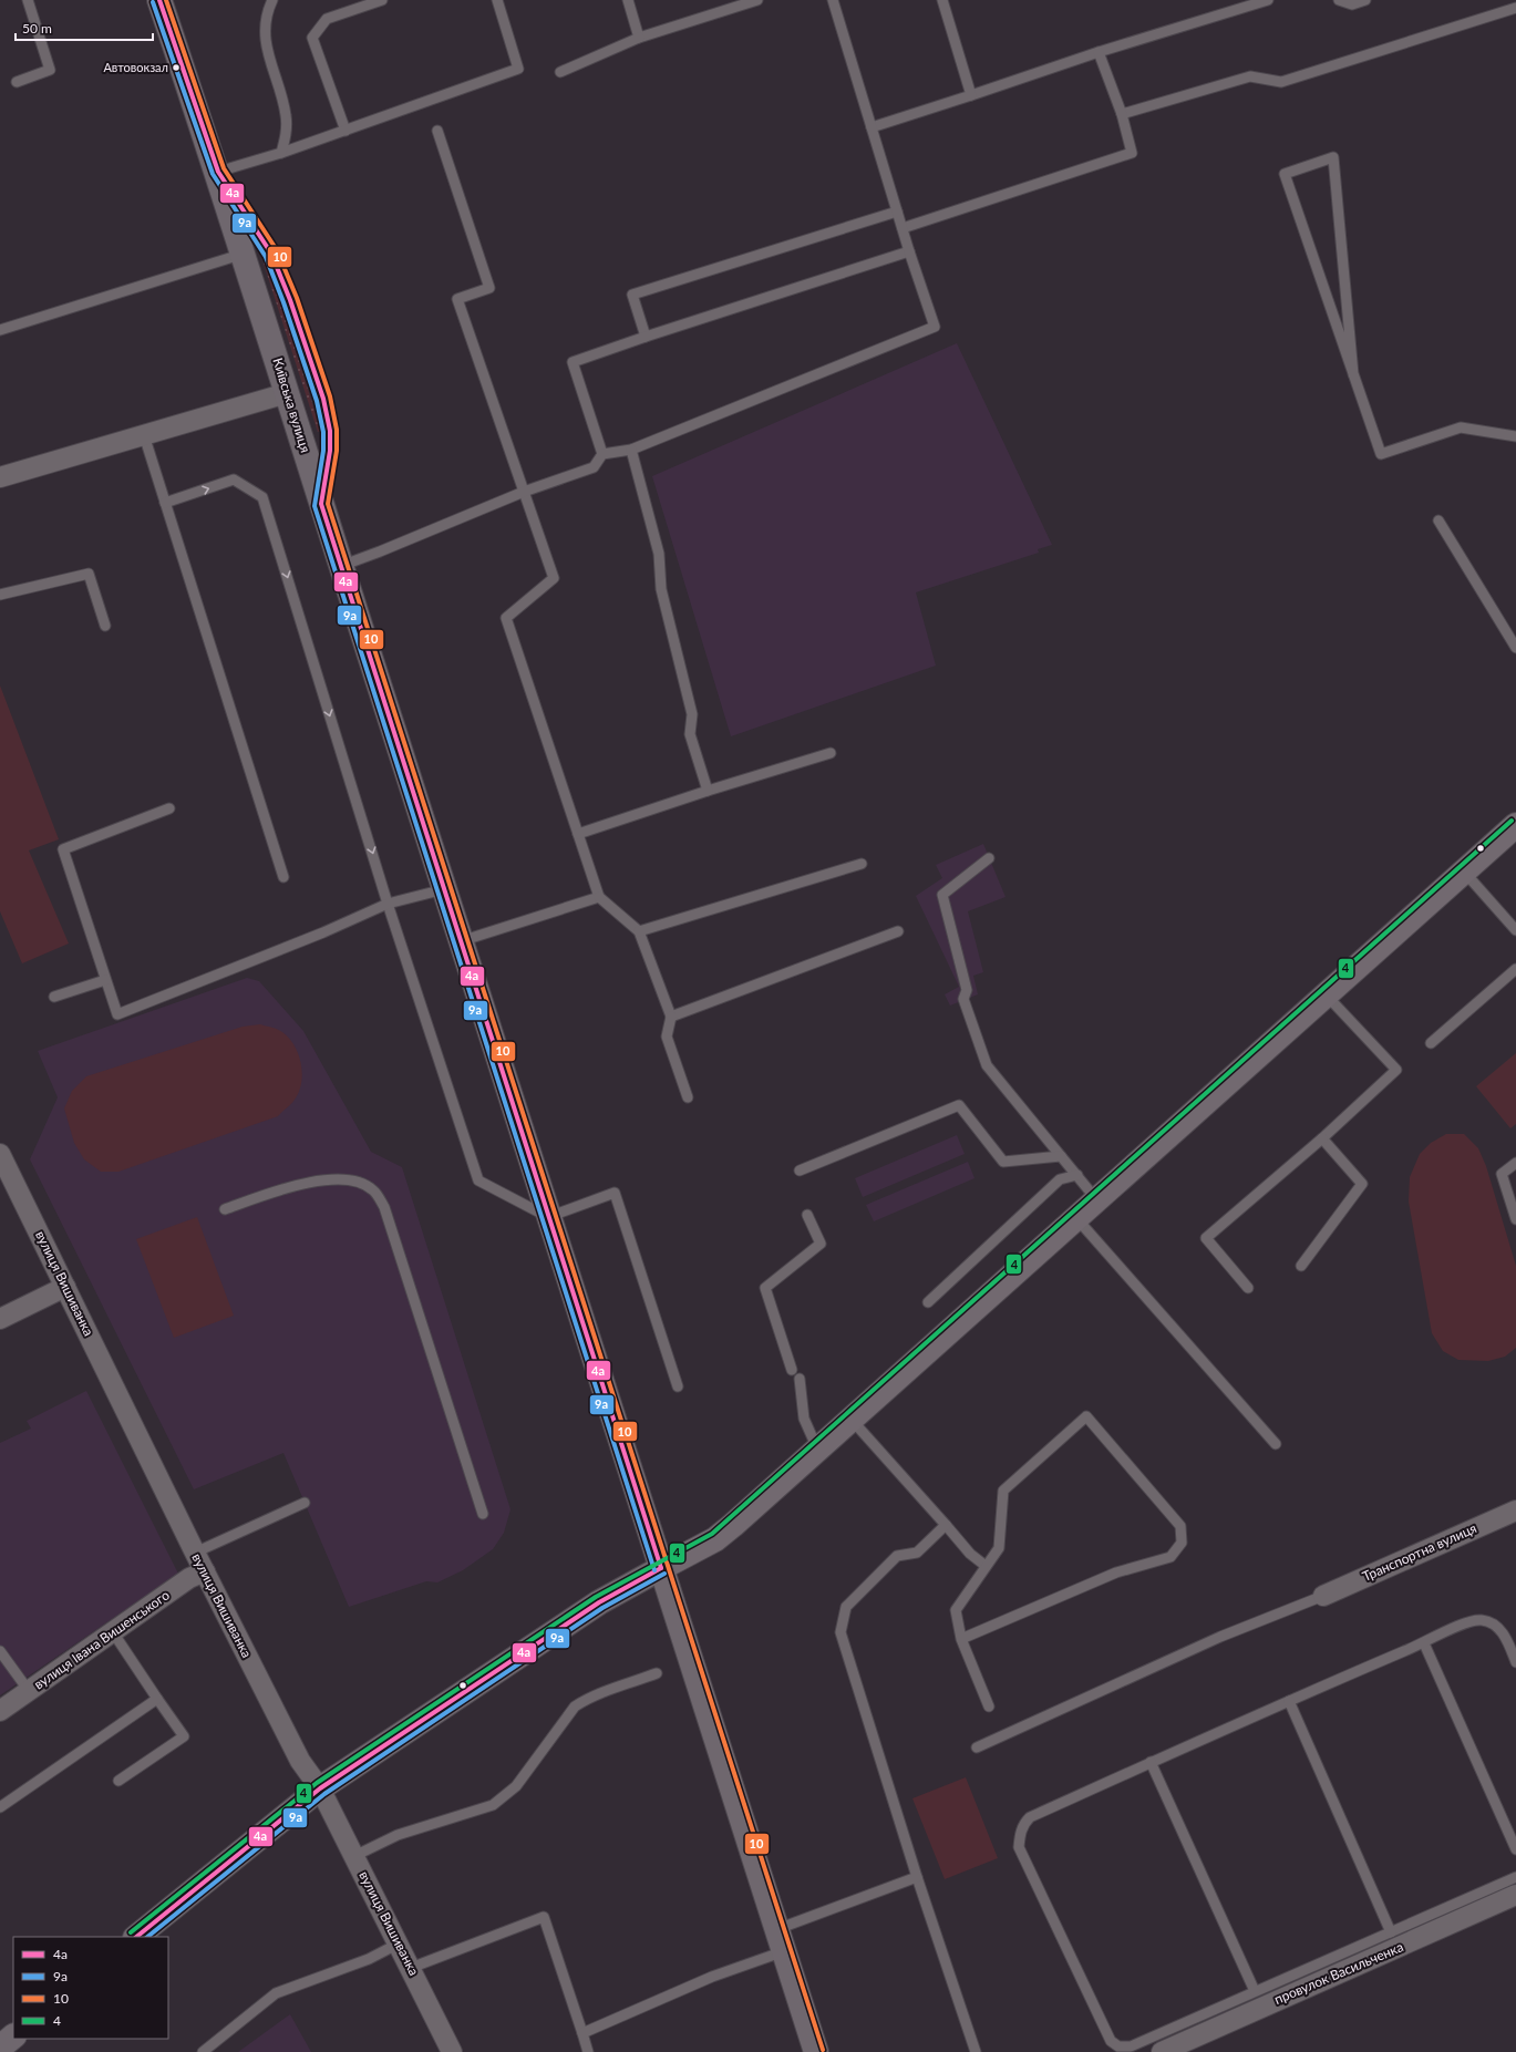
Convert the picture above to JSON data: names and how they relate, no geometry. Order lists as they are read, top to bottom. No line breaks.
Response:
{"streets":{"main road":["Київська вулиця"],"street":["вулиця Вишиванка","Транспортна вулиця","вулиця Івана Вишенського","провулок Васильченка"]},"crossings":[["вулиця Вишиванка","вулиця Івана Вишенського"]],"places":["Автовокзал"],"lines":["transit line 4а","transit line 10","transit line 9а","transit line 4"],"legend":["4а","9а","10","4"],"scale_bar":"50 m"}
